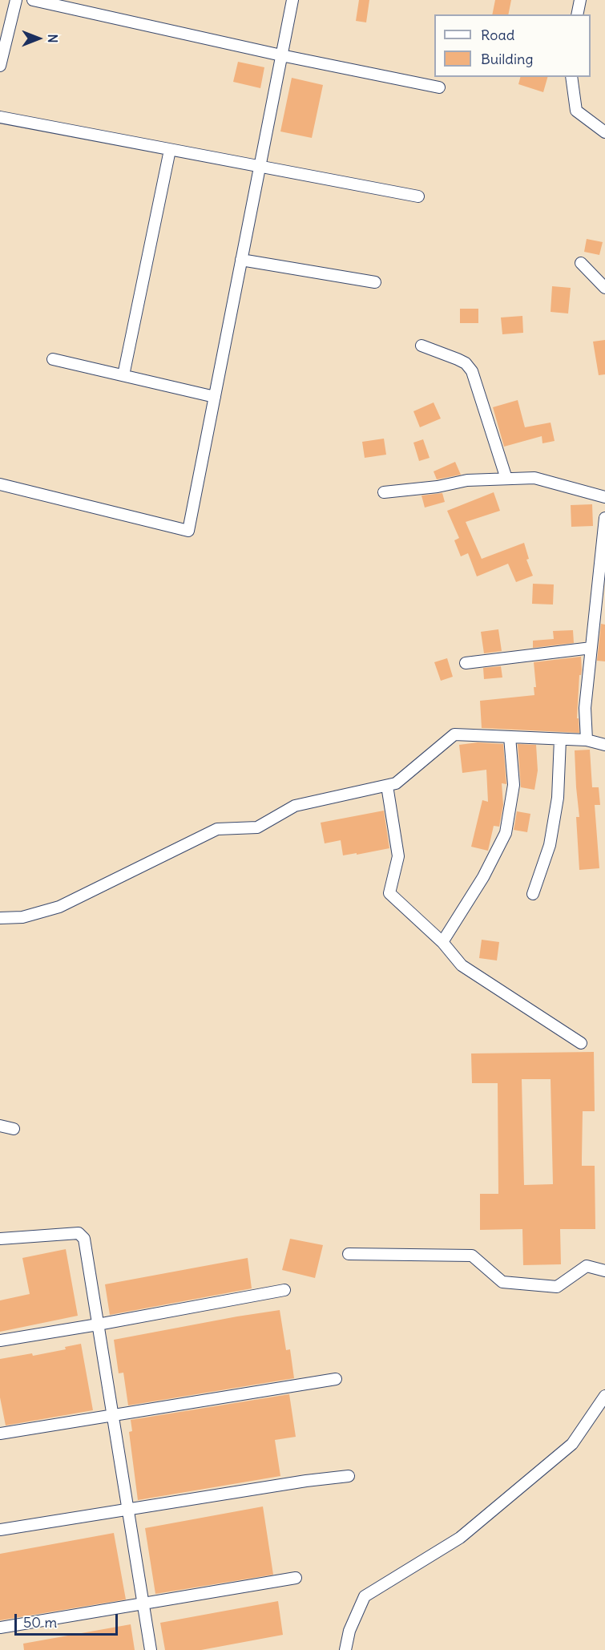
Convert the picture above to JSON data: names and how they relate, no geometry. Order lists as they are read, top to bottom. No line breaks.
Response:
{"legend":["Road","Building"],"scale_bar":"50 m","north":"right"}
